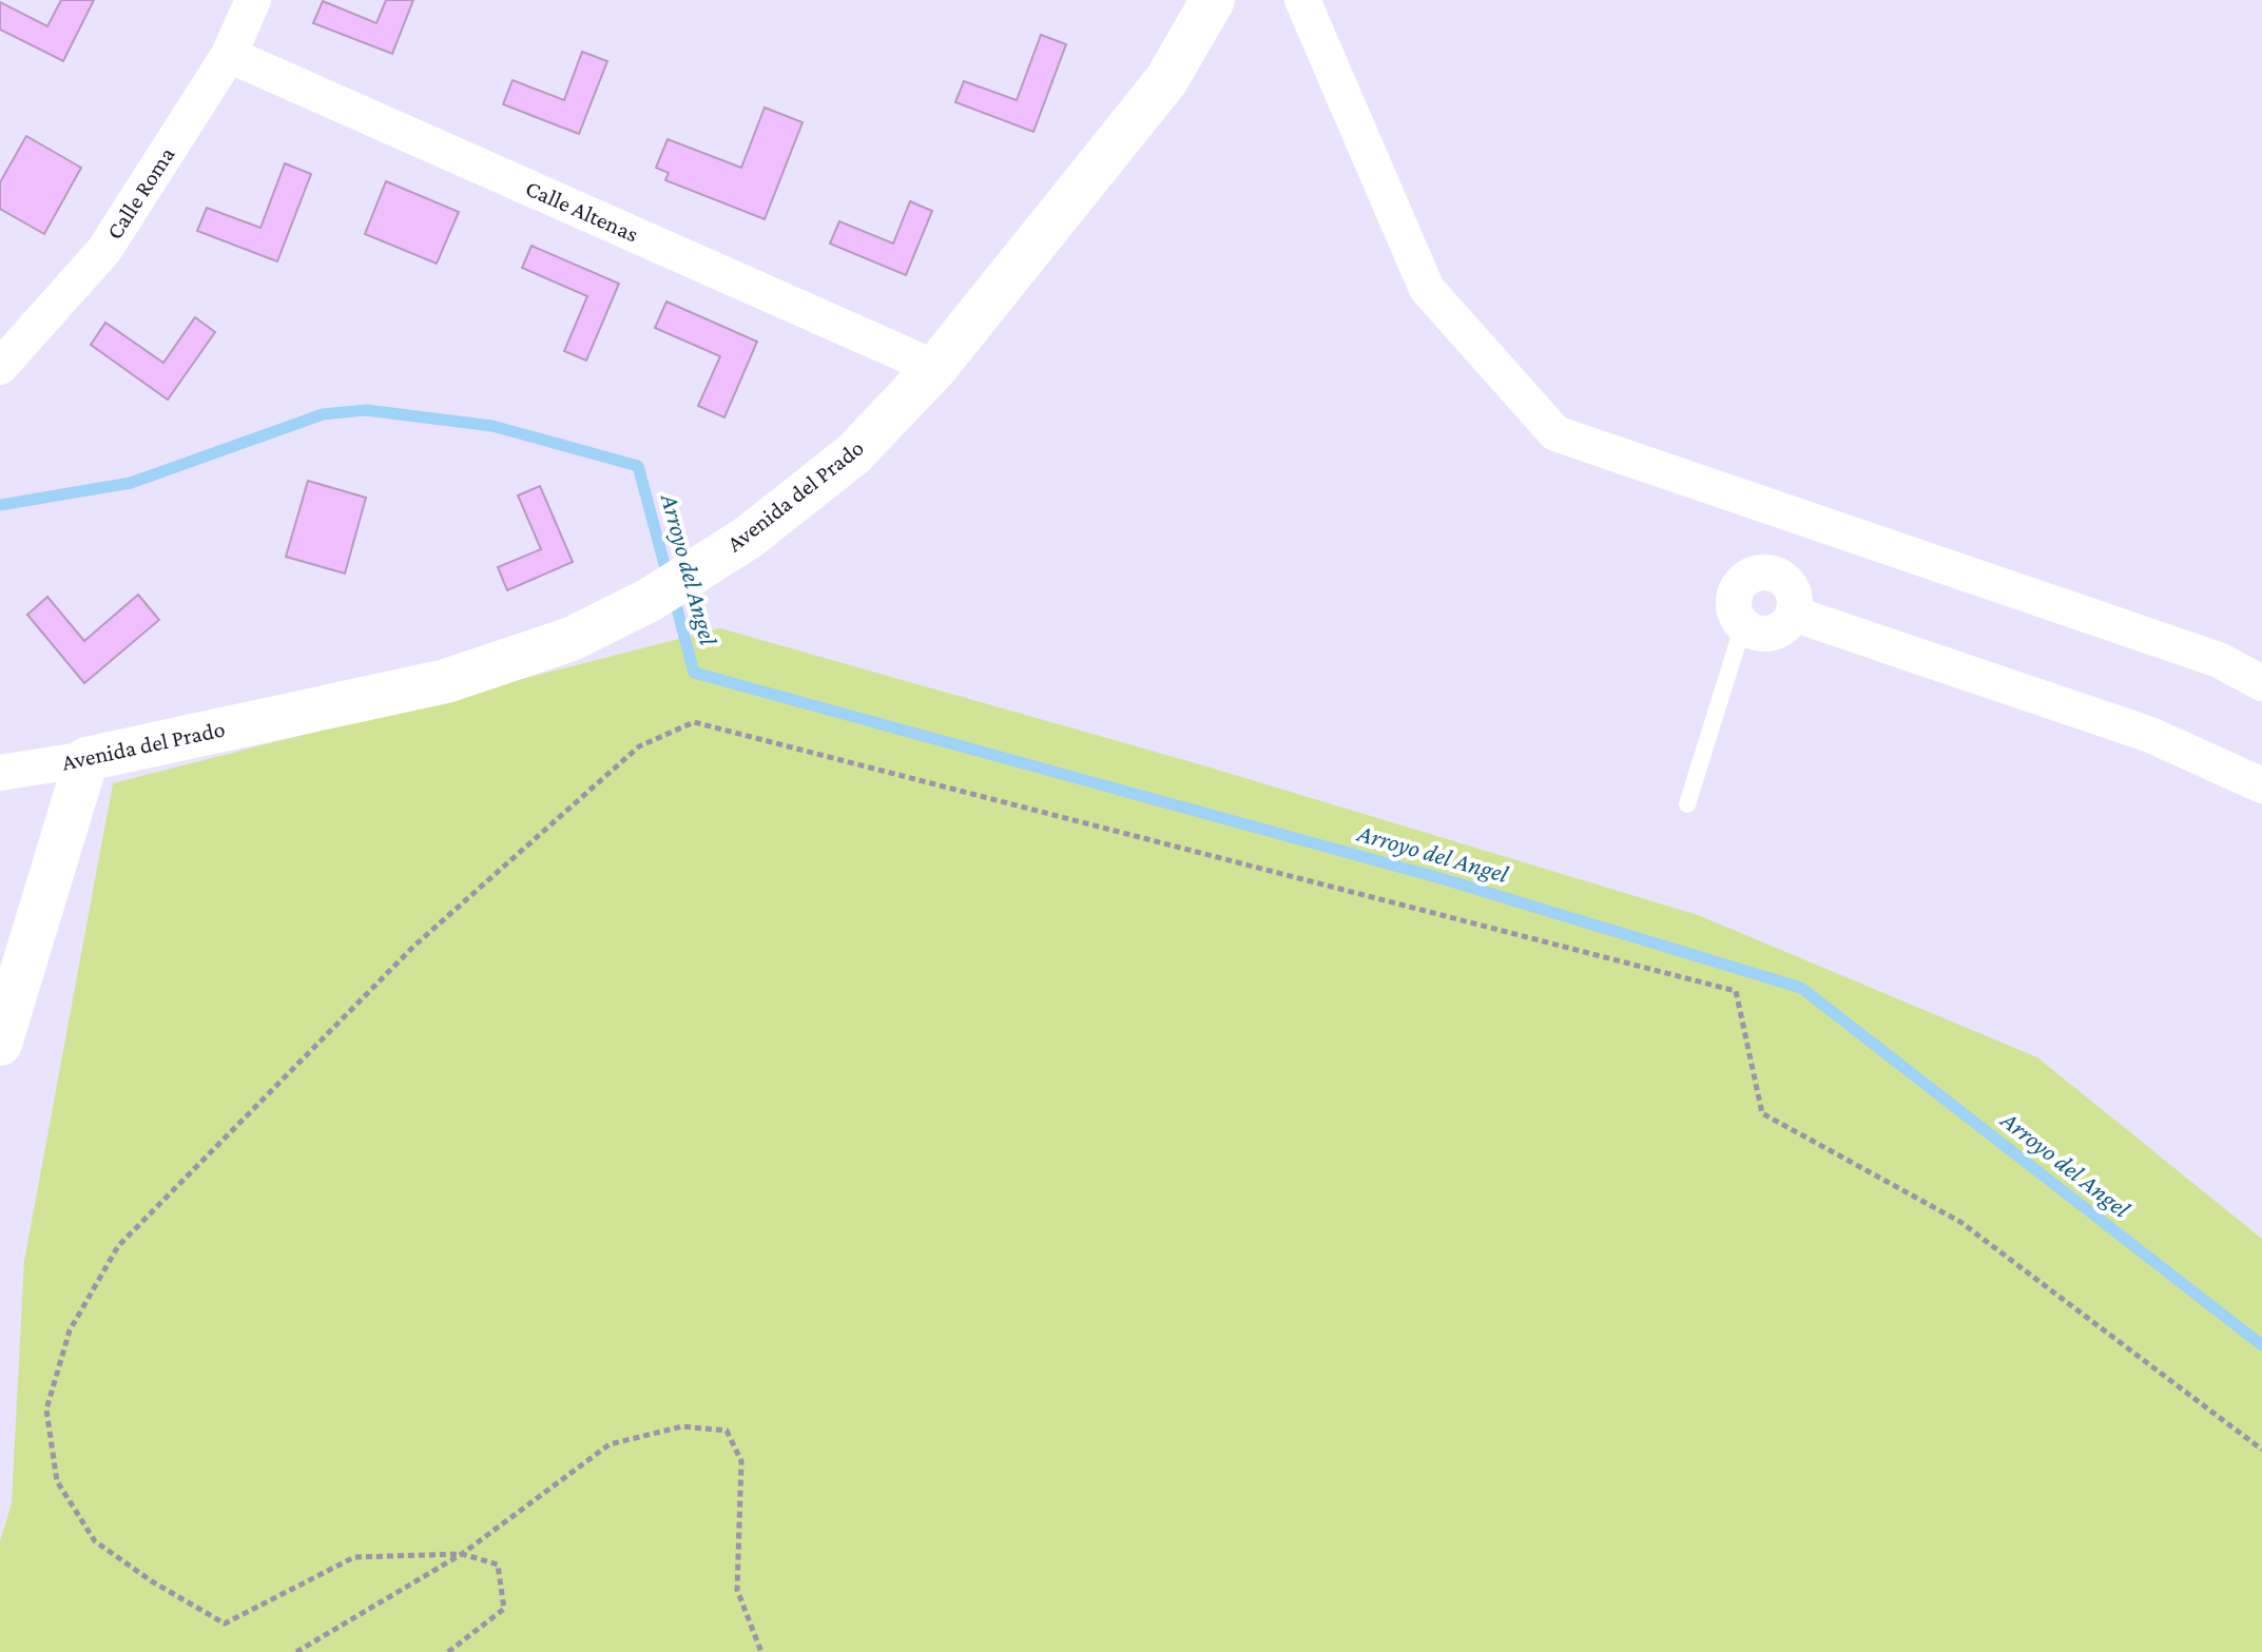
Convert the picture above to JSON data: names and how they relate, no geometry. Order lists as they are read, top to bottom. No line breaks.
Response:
{"streets":{"street":["Calle Roma","Calle Altenas","Avenida del Prado"]},"crossings":[["Calle Roma","Calle Altenas"],["Calle Altenas","Avenida del Prado"]],"water":["Arroyo del Angel"]}
